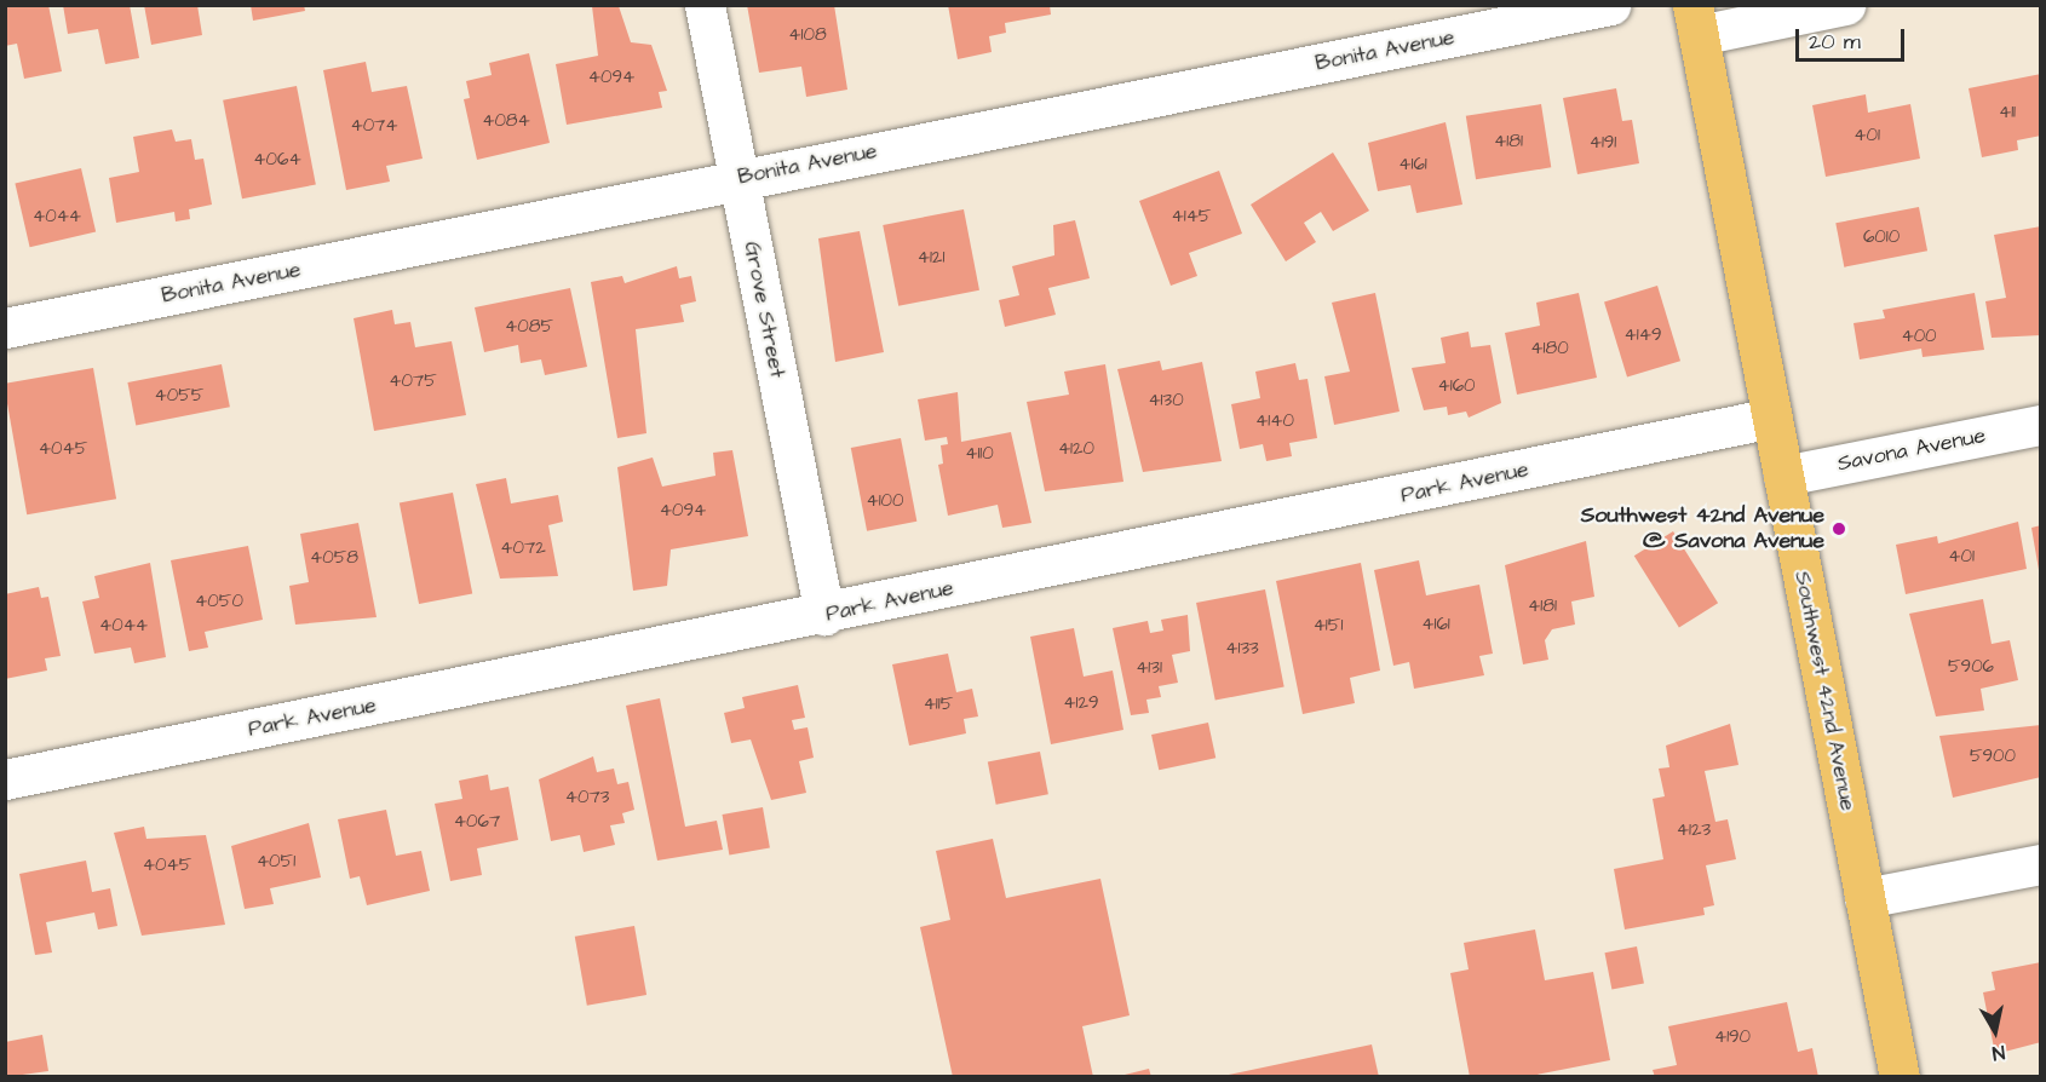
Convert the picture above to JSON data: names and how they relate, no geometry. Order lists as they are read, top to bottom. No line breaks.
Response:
{"streets":{"main road":["Southwest 42nd Avenue"],"street":["Bonita Avenue","Grove Street","Savona Avenue","Park Avenue"]},"crossings":[["Bonita Avenue","Grove Street"],["Grove Street","Park Avenue"],["Savona Avenue","Southwest 42nd Avenue"],["Park Avenue","Southwest 42nd Avenue"]],"places":["Southwest 42nd Avenue @ Savona Avenue"],"house_numbers":["4108","4094","411","4084","4074","401","4181","4191","4064","4161","4044","4145","6010","4121","4085","4149","400","4180","4075","4160","4055","4130","4140","4045","4120","4110","4100","4094","4072","401","4058","4050","4181","4161","4044","4151","4133","5906","4131","4129","4115","5900","4073","4067","4123","4051","4045","4190"],"scale_bar":"20 m","north":"bottom"}
